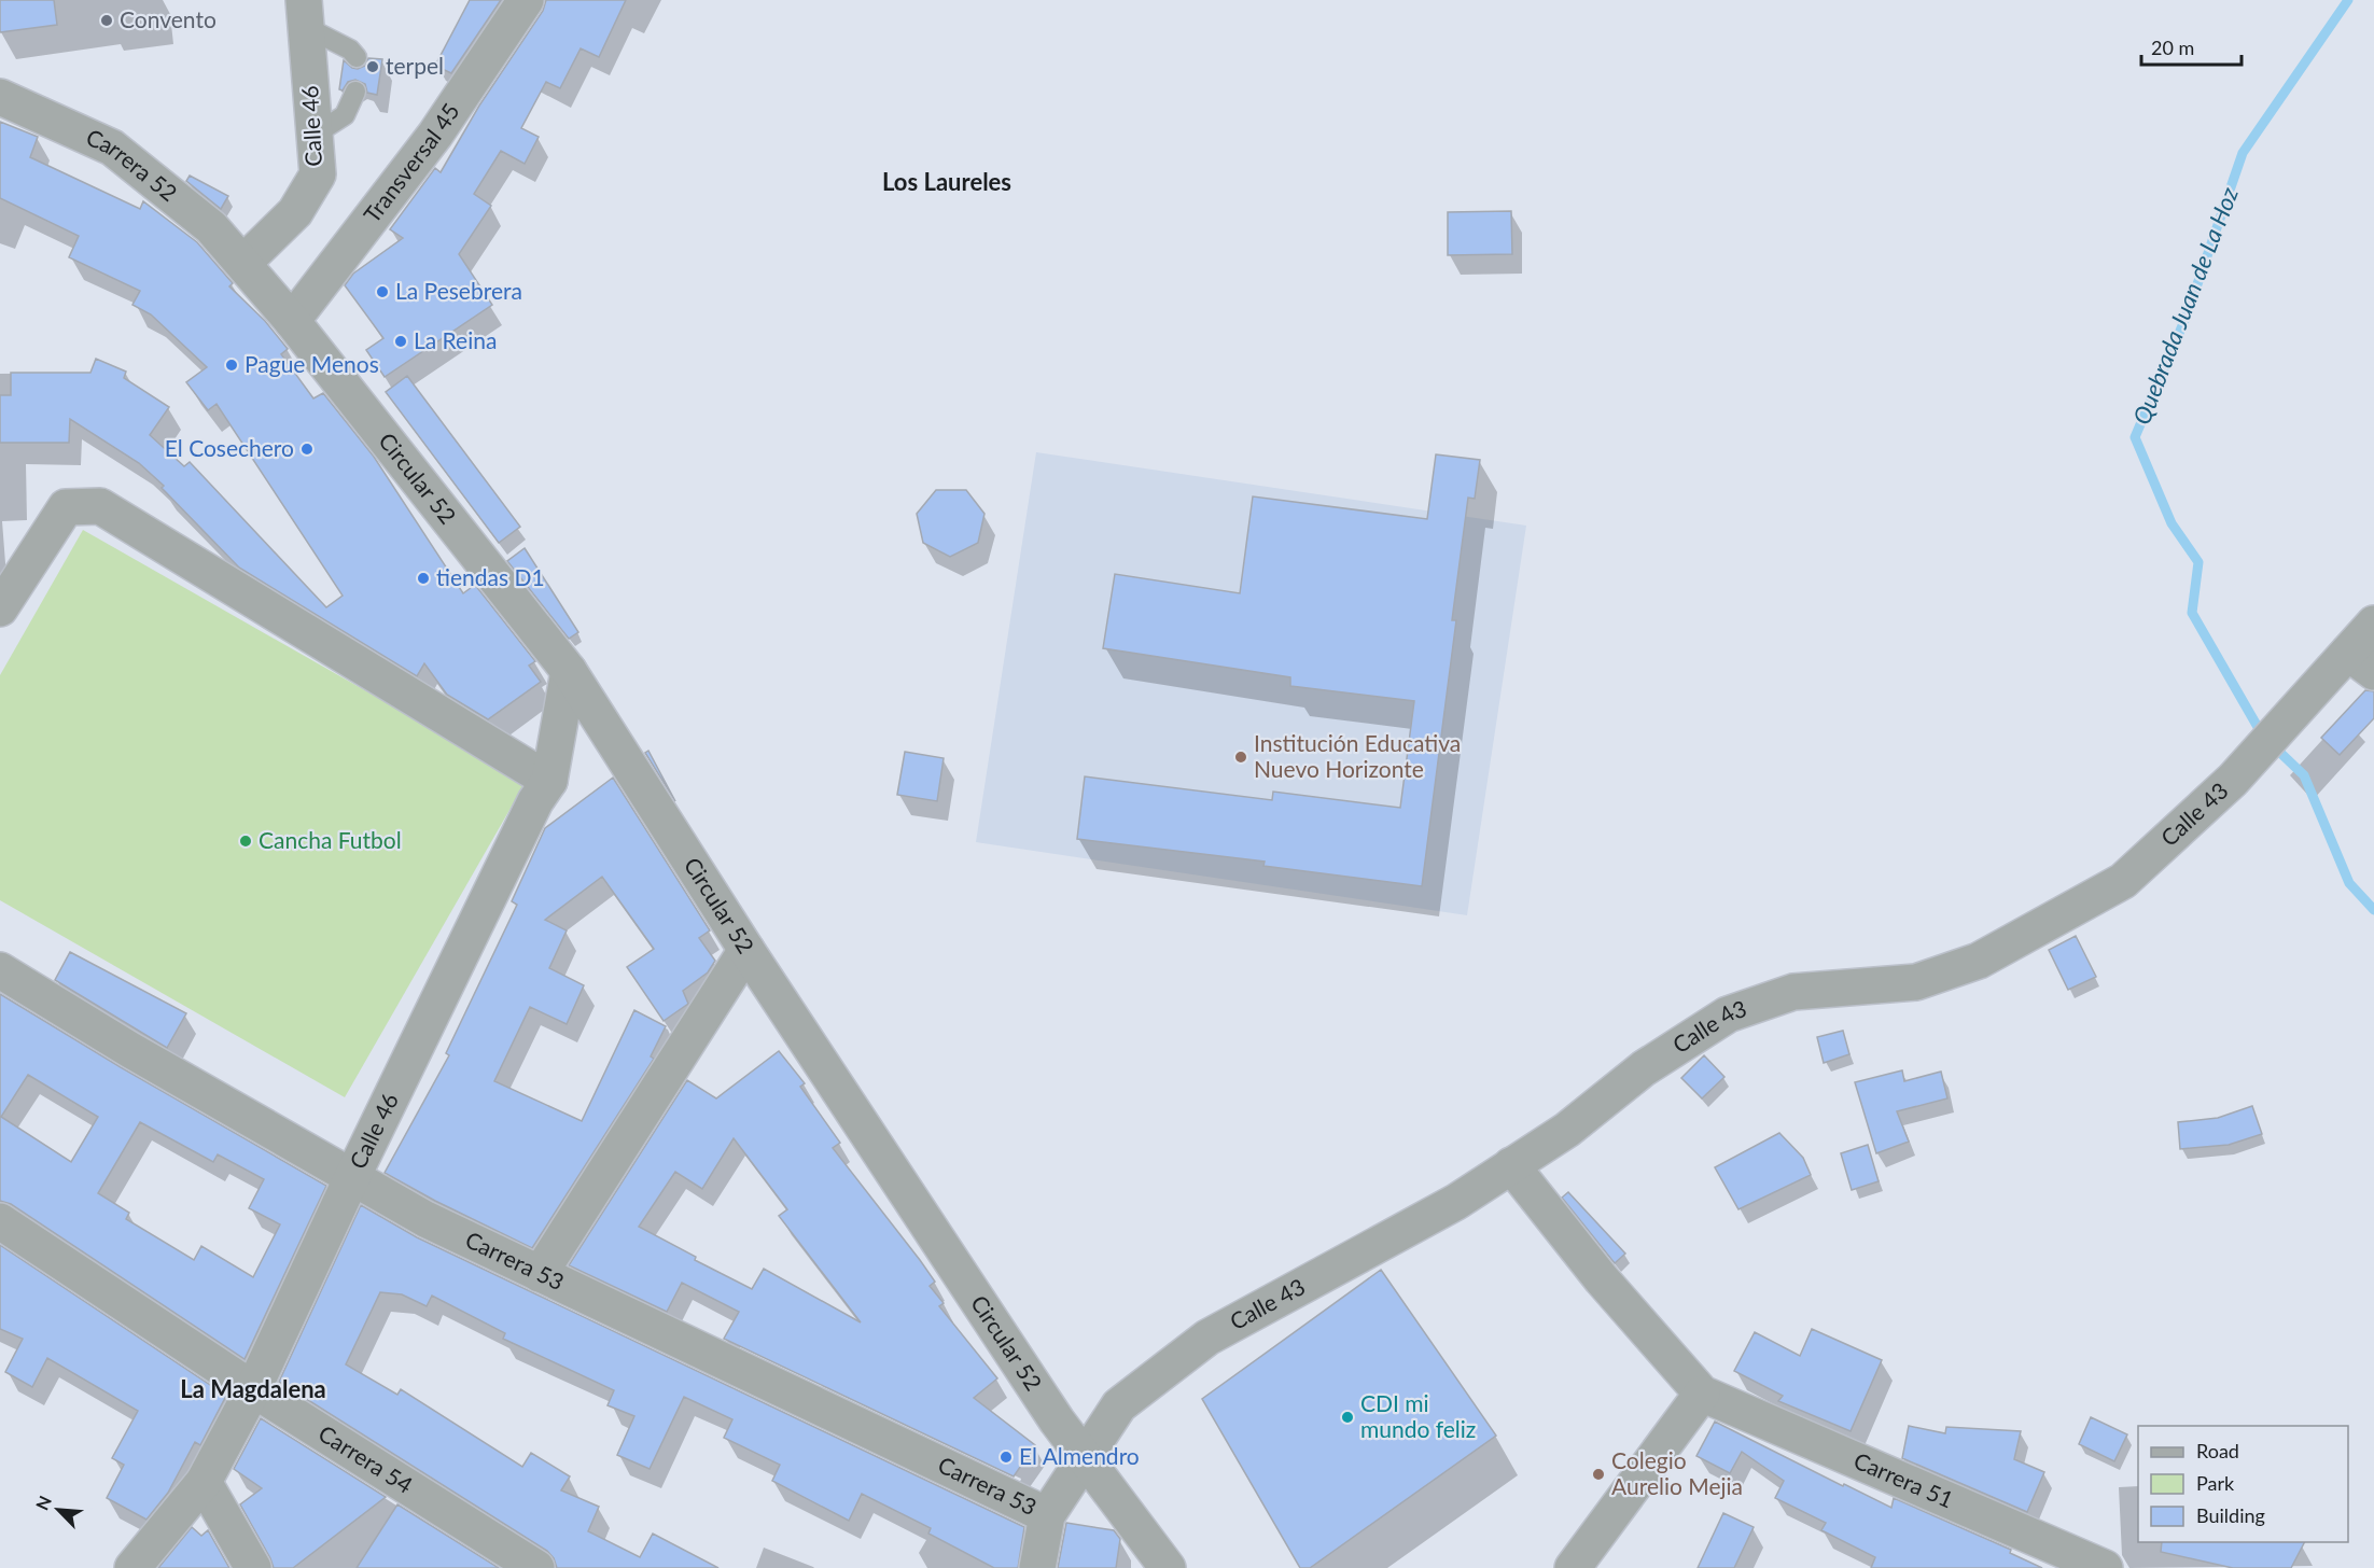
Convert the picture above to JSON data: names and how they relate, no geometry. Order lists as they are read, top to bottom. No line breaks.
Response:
{"streets":{"street":["Calle 46","Transversal 45","Carrera 52","Circular 52","Calle 43","Carrera 53","Carrera 54","Carrera 51"]},"crossings":[["Calle 46","Carrera 52"],["Calle 46","Circular 52"],["Calle 46","Carrera 53"],["Calle 46","Carrera 54"],["Transversal 45","Circular 52"],["Carrera 52","Circular 52"],["Circular 52","Calle 43"],["Calle 43","Carrera 53"]],"districts":["Los Laureles","La Magdalena"],"water":["Quebrada Juan de La Hoz"],"places":["Convento","terpel","La Pesebrera","La Reina","Pague Menos","El Cosechero","tiendas D1","Institución Educativa Nuevo Horizonte","Cancha Futbol","CDI mi mundo feliz","El Almendro","Colegio Aurelio Mejia"],"legend":["Road","Park","Building"],"scale_bar":"20 m","north":"top left"}
